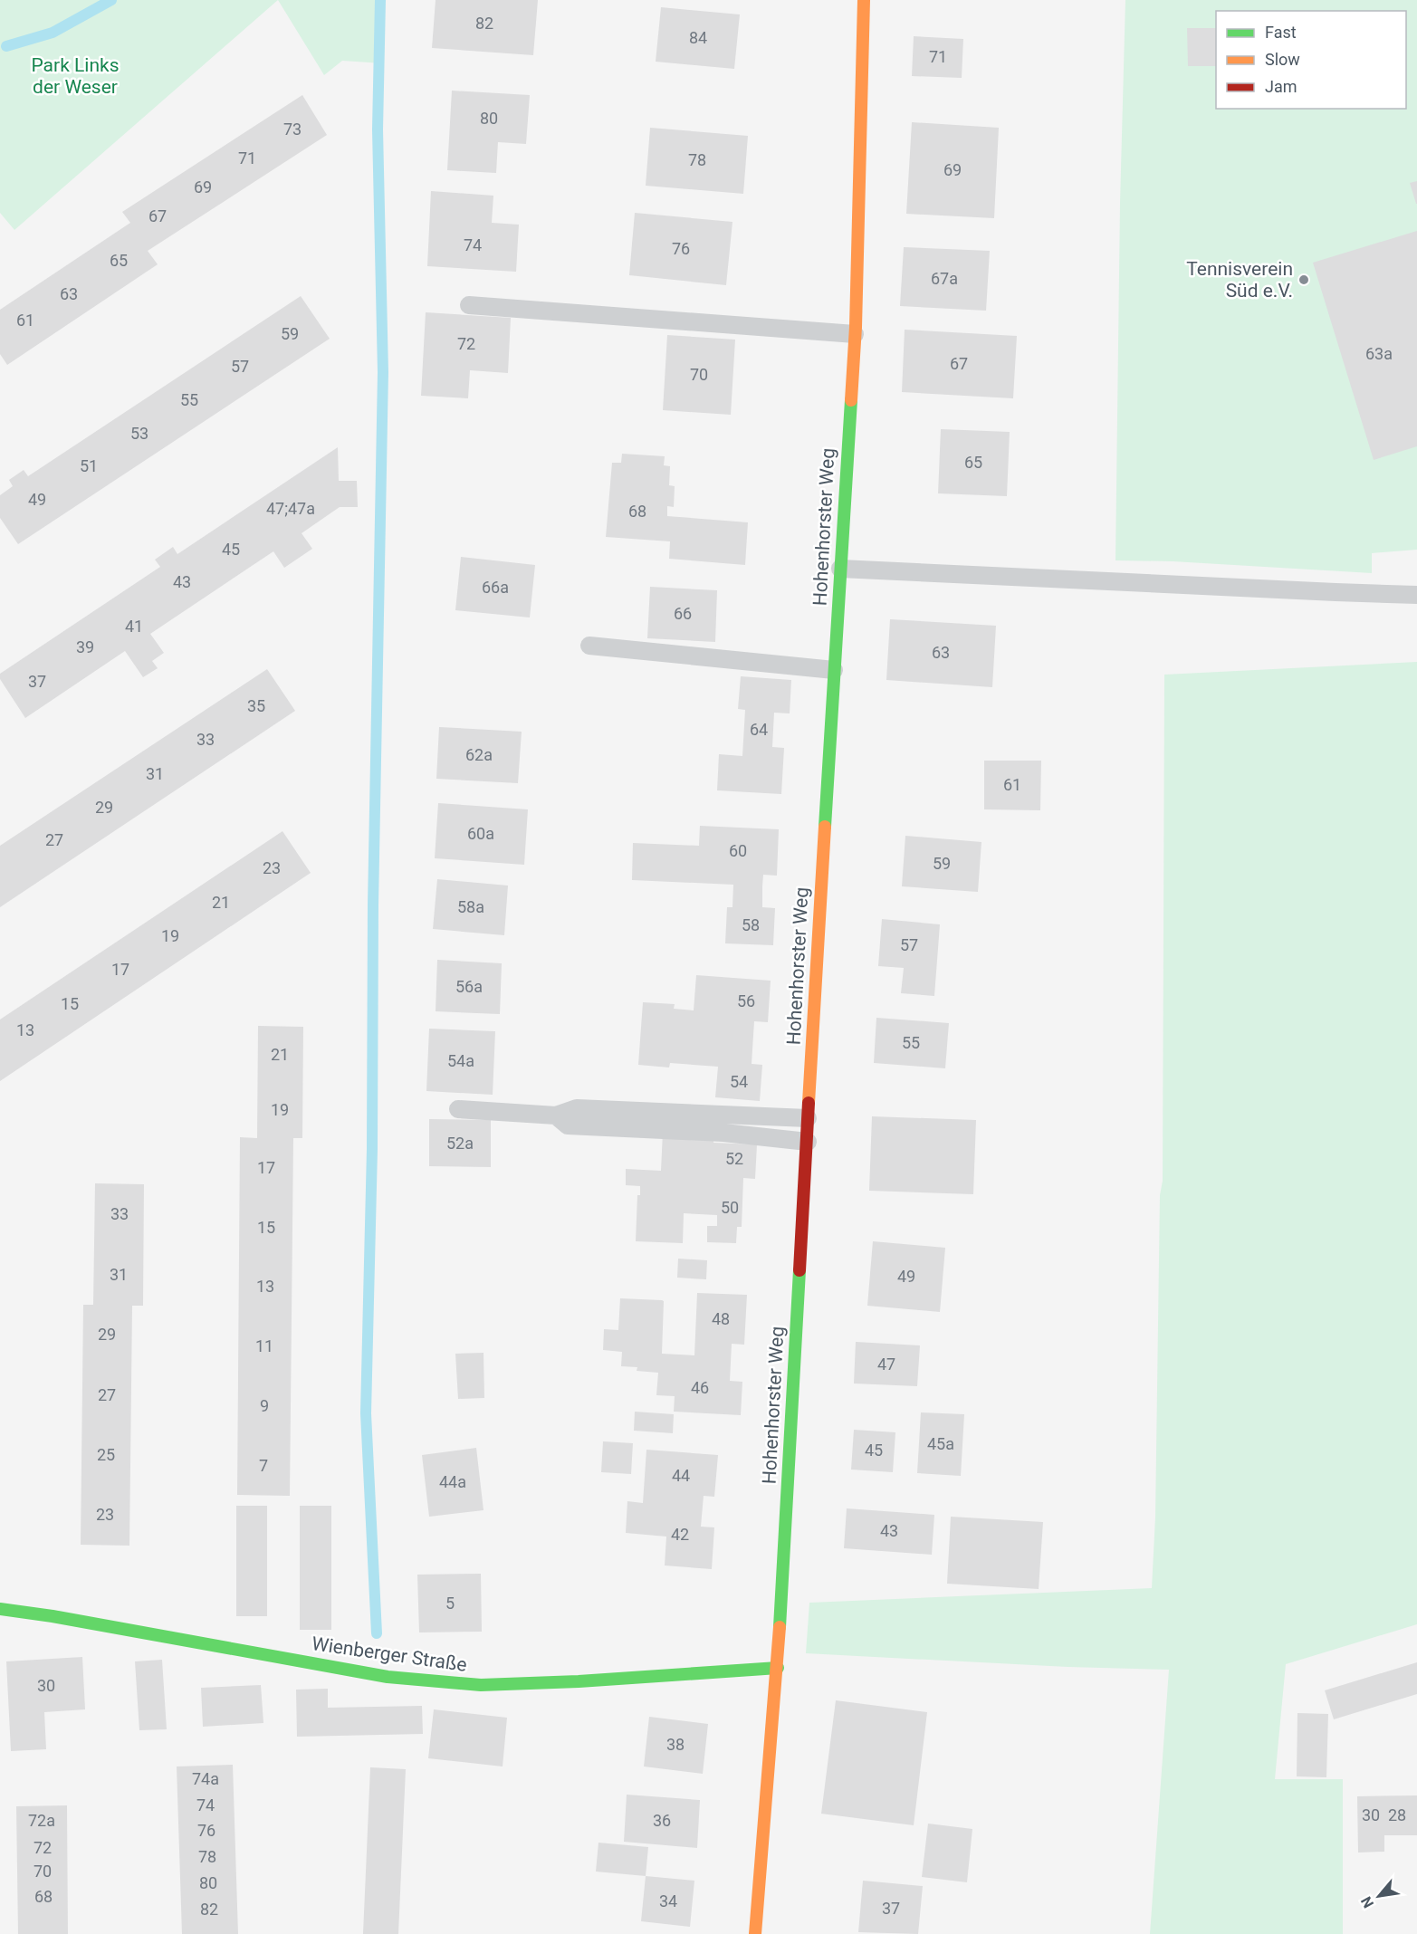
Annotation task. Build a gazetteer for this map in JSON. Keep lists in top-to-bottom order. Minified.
{"streets":{"street":["Hohenhorster Weg","Wienberger Straße"]},"crossings":[["Hohenhorster Weg","Wienberger Straße"]],"parks":["Park Links der Weser"],"places":["Tennisverein Süd e.V."],"house_numbers":["82","84","71","80","73","71","78","69","69","67","74","76","65","67a","63","61","59","72","63a","67","57","70","55","53","65","51","49","47;47a","68","45","43","66a","66","41","39","63","37","35","64","33","62a","31","61","29","60a","27","60","59","23","21","58a","58","19","57","17","56a","56","15","13","55","21","54a","54","19","52a","52","17","50","33","15","31","49","13","48","29","11","47","46","27","9","45a","45","25","7","44","44a","23","43","42","5","30","38","74a","74","30","28","72a","36","76","72","78","70","80","68","34","37","82"],"legend":["Fast","Slow","Jam"],"north":"bottom left"}
